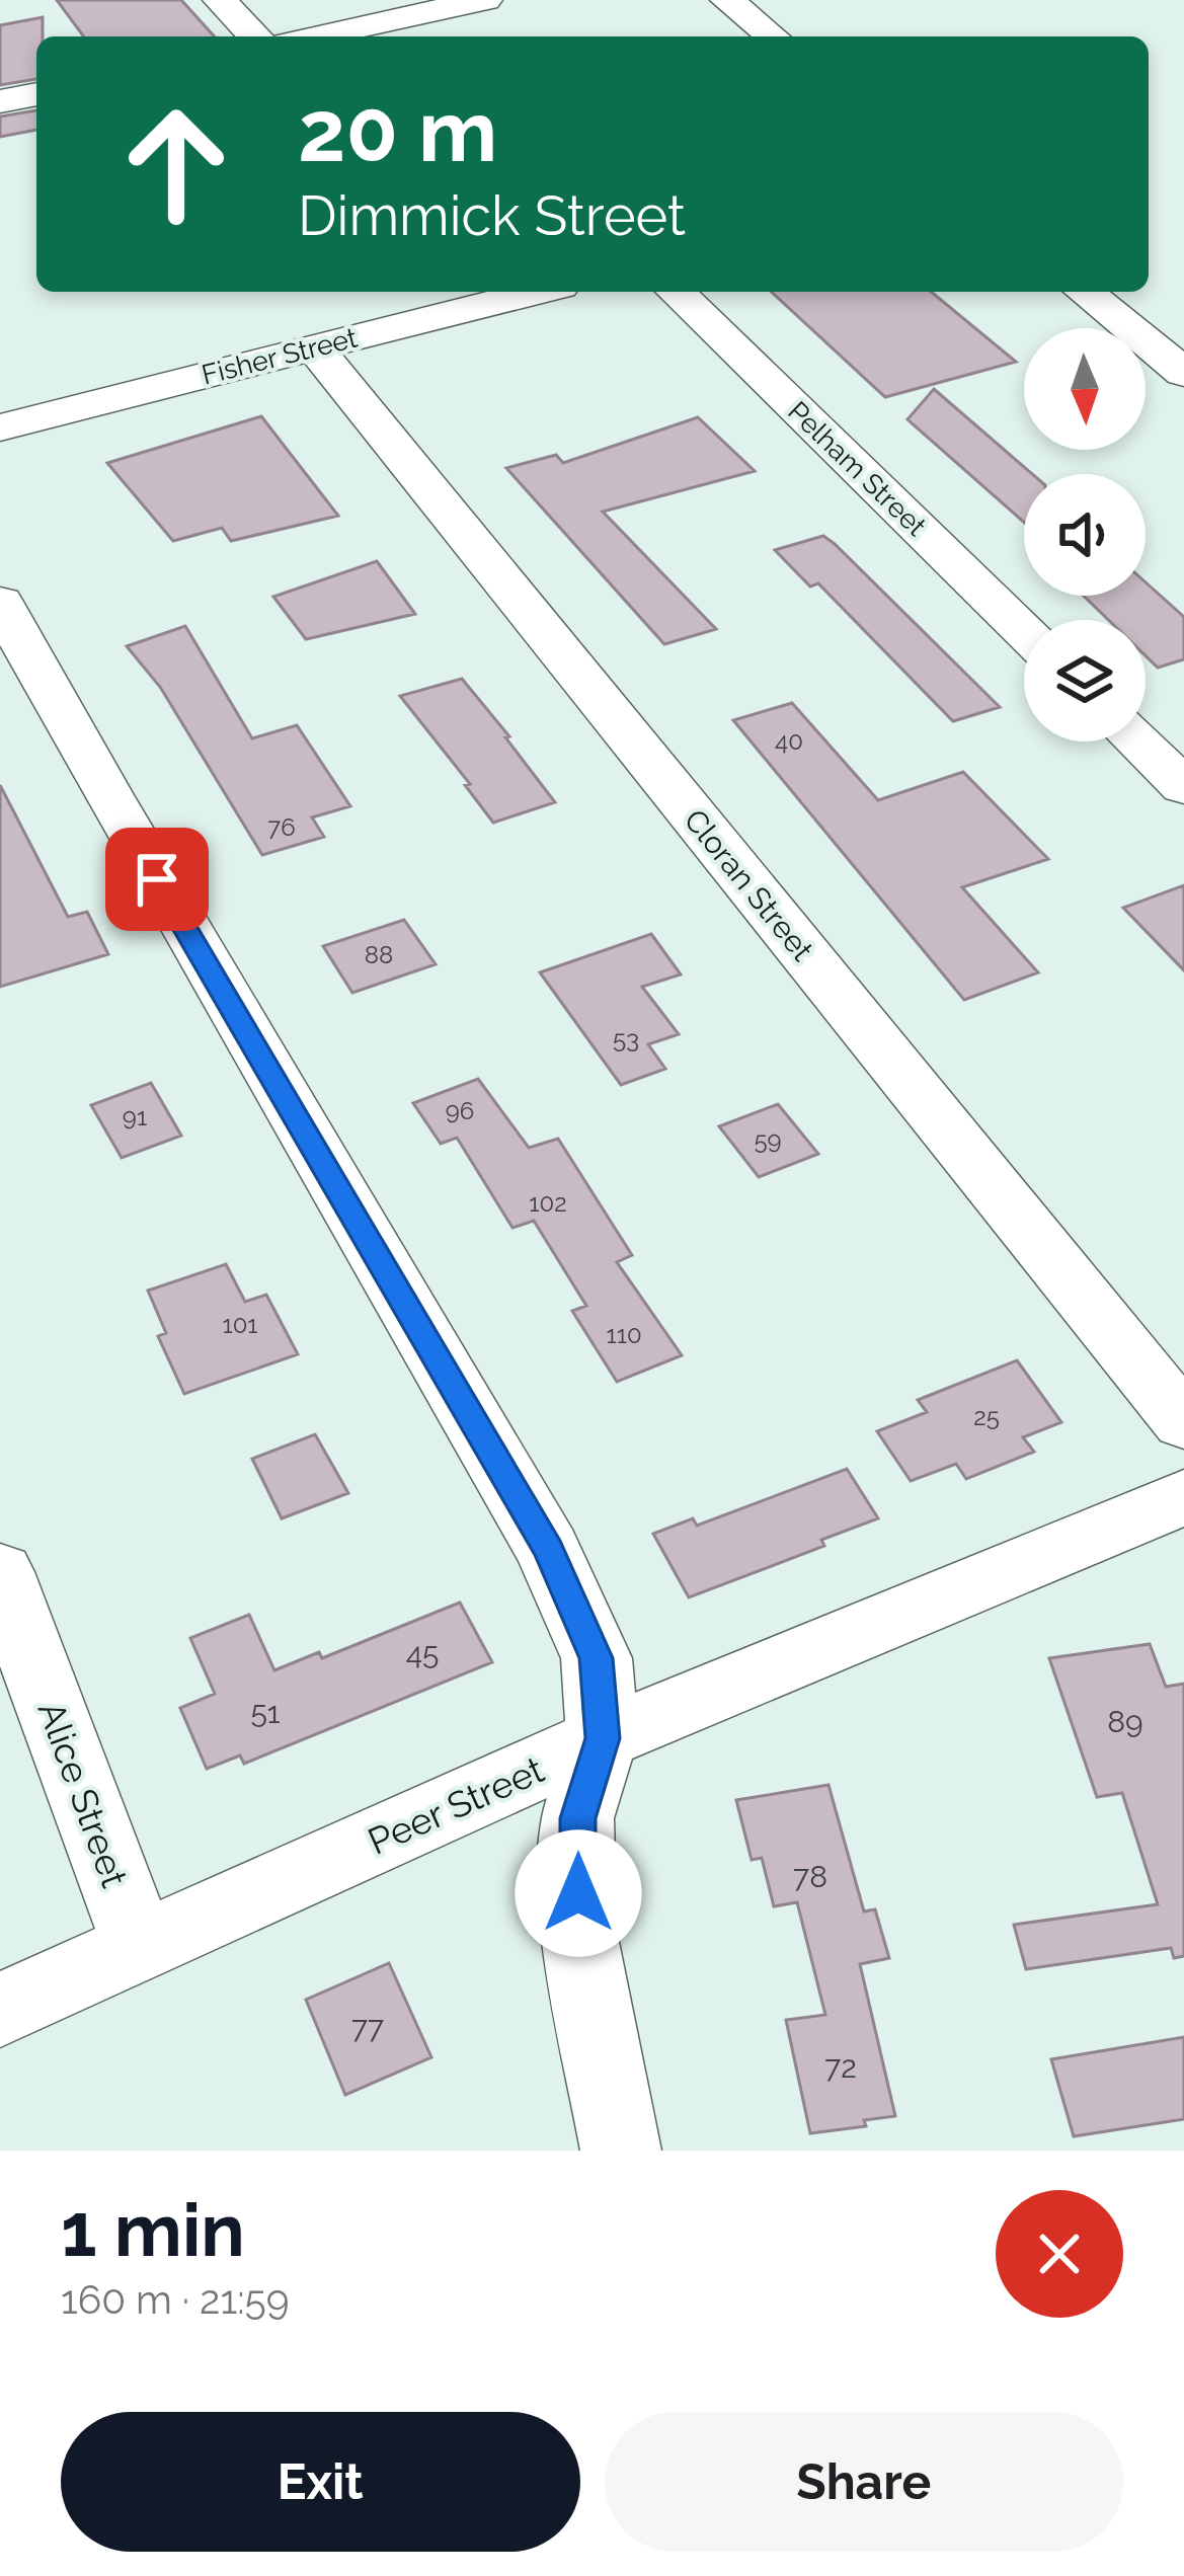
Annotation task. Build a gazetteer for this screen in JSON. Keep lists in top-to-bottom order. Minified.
{"streets":{"street":["Fisher Street","Pelham Street","Cloran Street","Alice Street","Peer Street"]},"crossings":[["Fisher Street","Cloran Street"],["Alice Street","Peer Street"]],"house_numbers":["40","76","88","53","96","91","59","102","101","110","25","45","51","89","78","77","72"],"north":"bottom","page":{"turn":["20 m","Dimmick Street"],"heading":["1 min","160 m · 21:59"],"buttons":["Exit","Share"]}}
